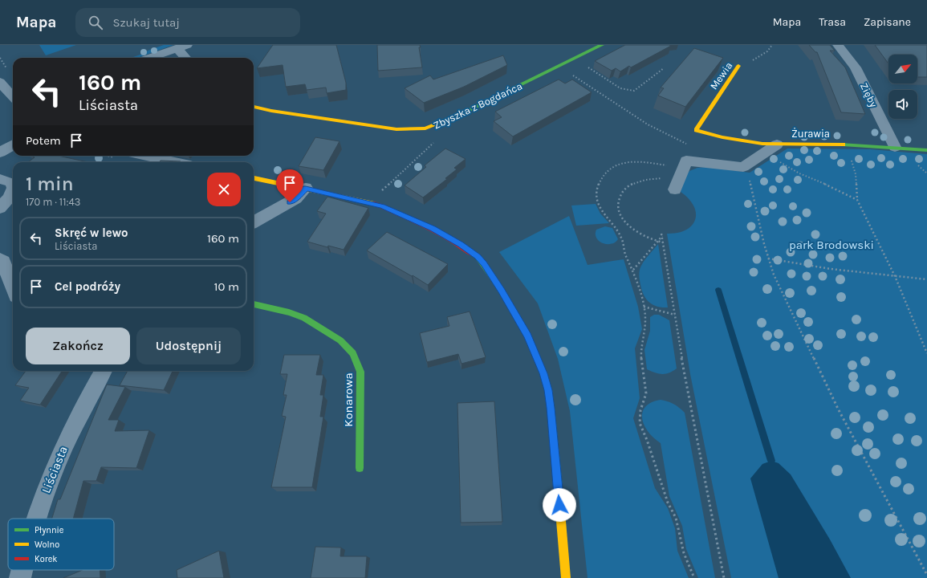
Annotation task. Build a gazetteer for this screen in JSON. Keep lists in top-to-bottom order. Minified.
{"streets":{"street":["Mewia","Zięby","Zbyszka z Bogdańca","Żurawia","Konarowa","Liściasta"]},"crossings":[["Mewia","Żurawia"],["Zięby","Żurawia"]],"parks":["park Brodowski"],"legend":["Płynnie","Wolno","Korek"],"north":"top right","page":{"header":"Mapa","search":"Szukaj tutaj","nav":["Mapa","Trasa","Zapisane"],"turn":["160 m","Liściasta"],"then":"Potem","heading":["1 min","170 m · 11:43"],"list":[{"name":"Skręć w lewo","note":"Liściasta","value":"160 m"},{"name":"Cel podróży","value":"10 m"}],"buttons":["Zakończ","Udostępnij"]}}
